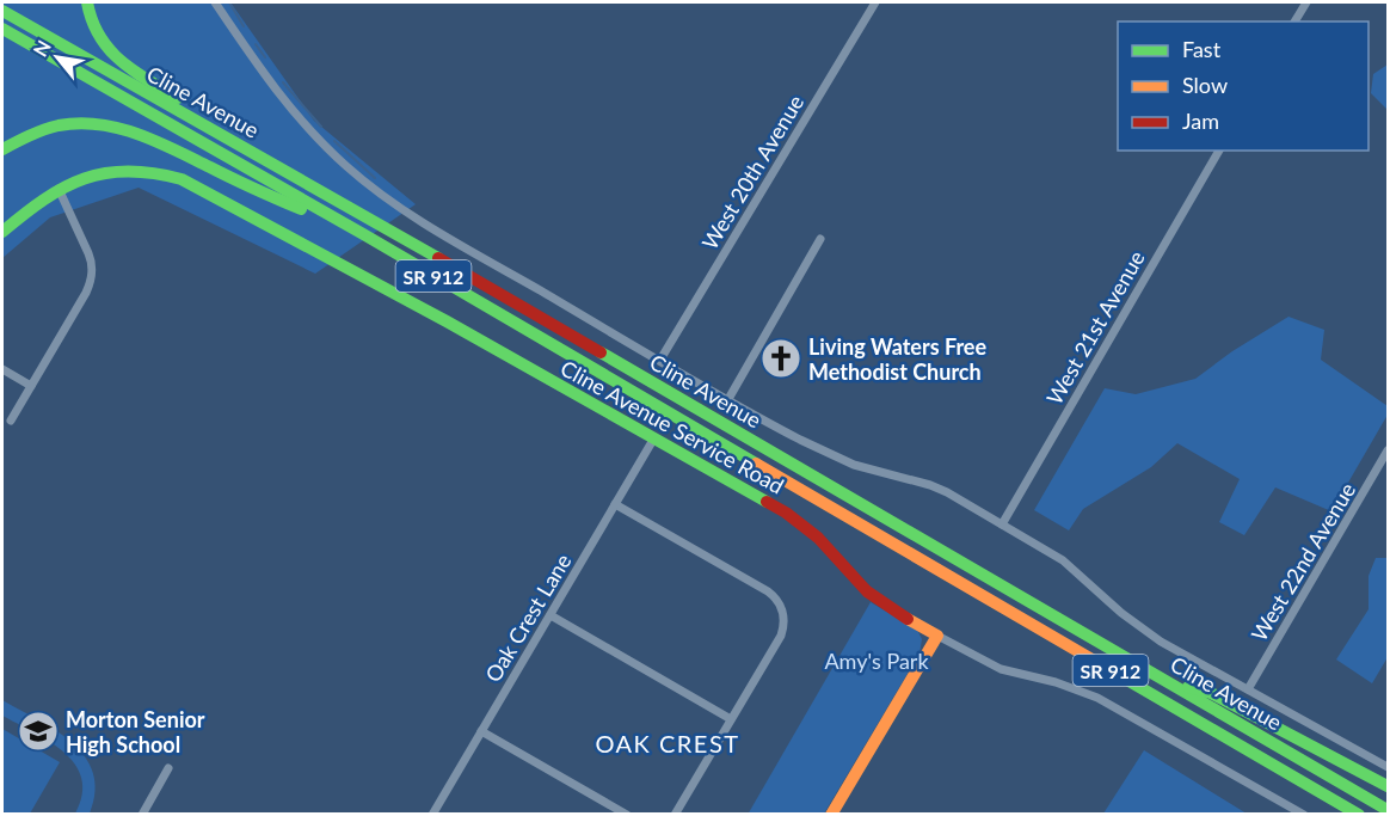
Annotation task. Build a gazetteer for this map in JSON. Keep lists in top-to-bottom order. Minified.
{"streets":{"main road":["Cline Avenue","SR 912","Cline Avenue Service Road"],"street":["West 20th Avenue","West 21st Avenue","West 22nd Avenue","Oak Crest Lane"]},"crossings":[["Cline Avenue","West 20th Avenue"],["Cline Avenue","West 21st Avenue"],["Cline Avenue","West 22nd Avenue"],["Cline Avenue Service Road","Oak Crest Lane"]],"districts":["OAK CREST"],"parks":["Amy's Park"],"places":{"church":["Living Waters Free Methodist Church"],"school or university":["Morton Senior High School"]},"legend":["Fast","Slow","Jam"],"north":"top left"}
